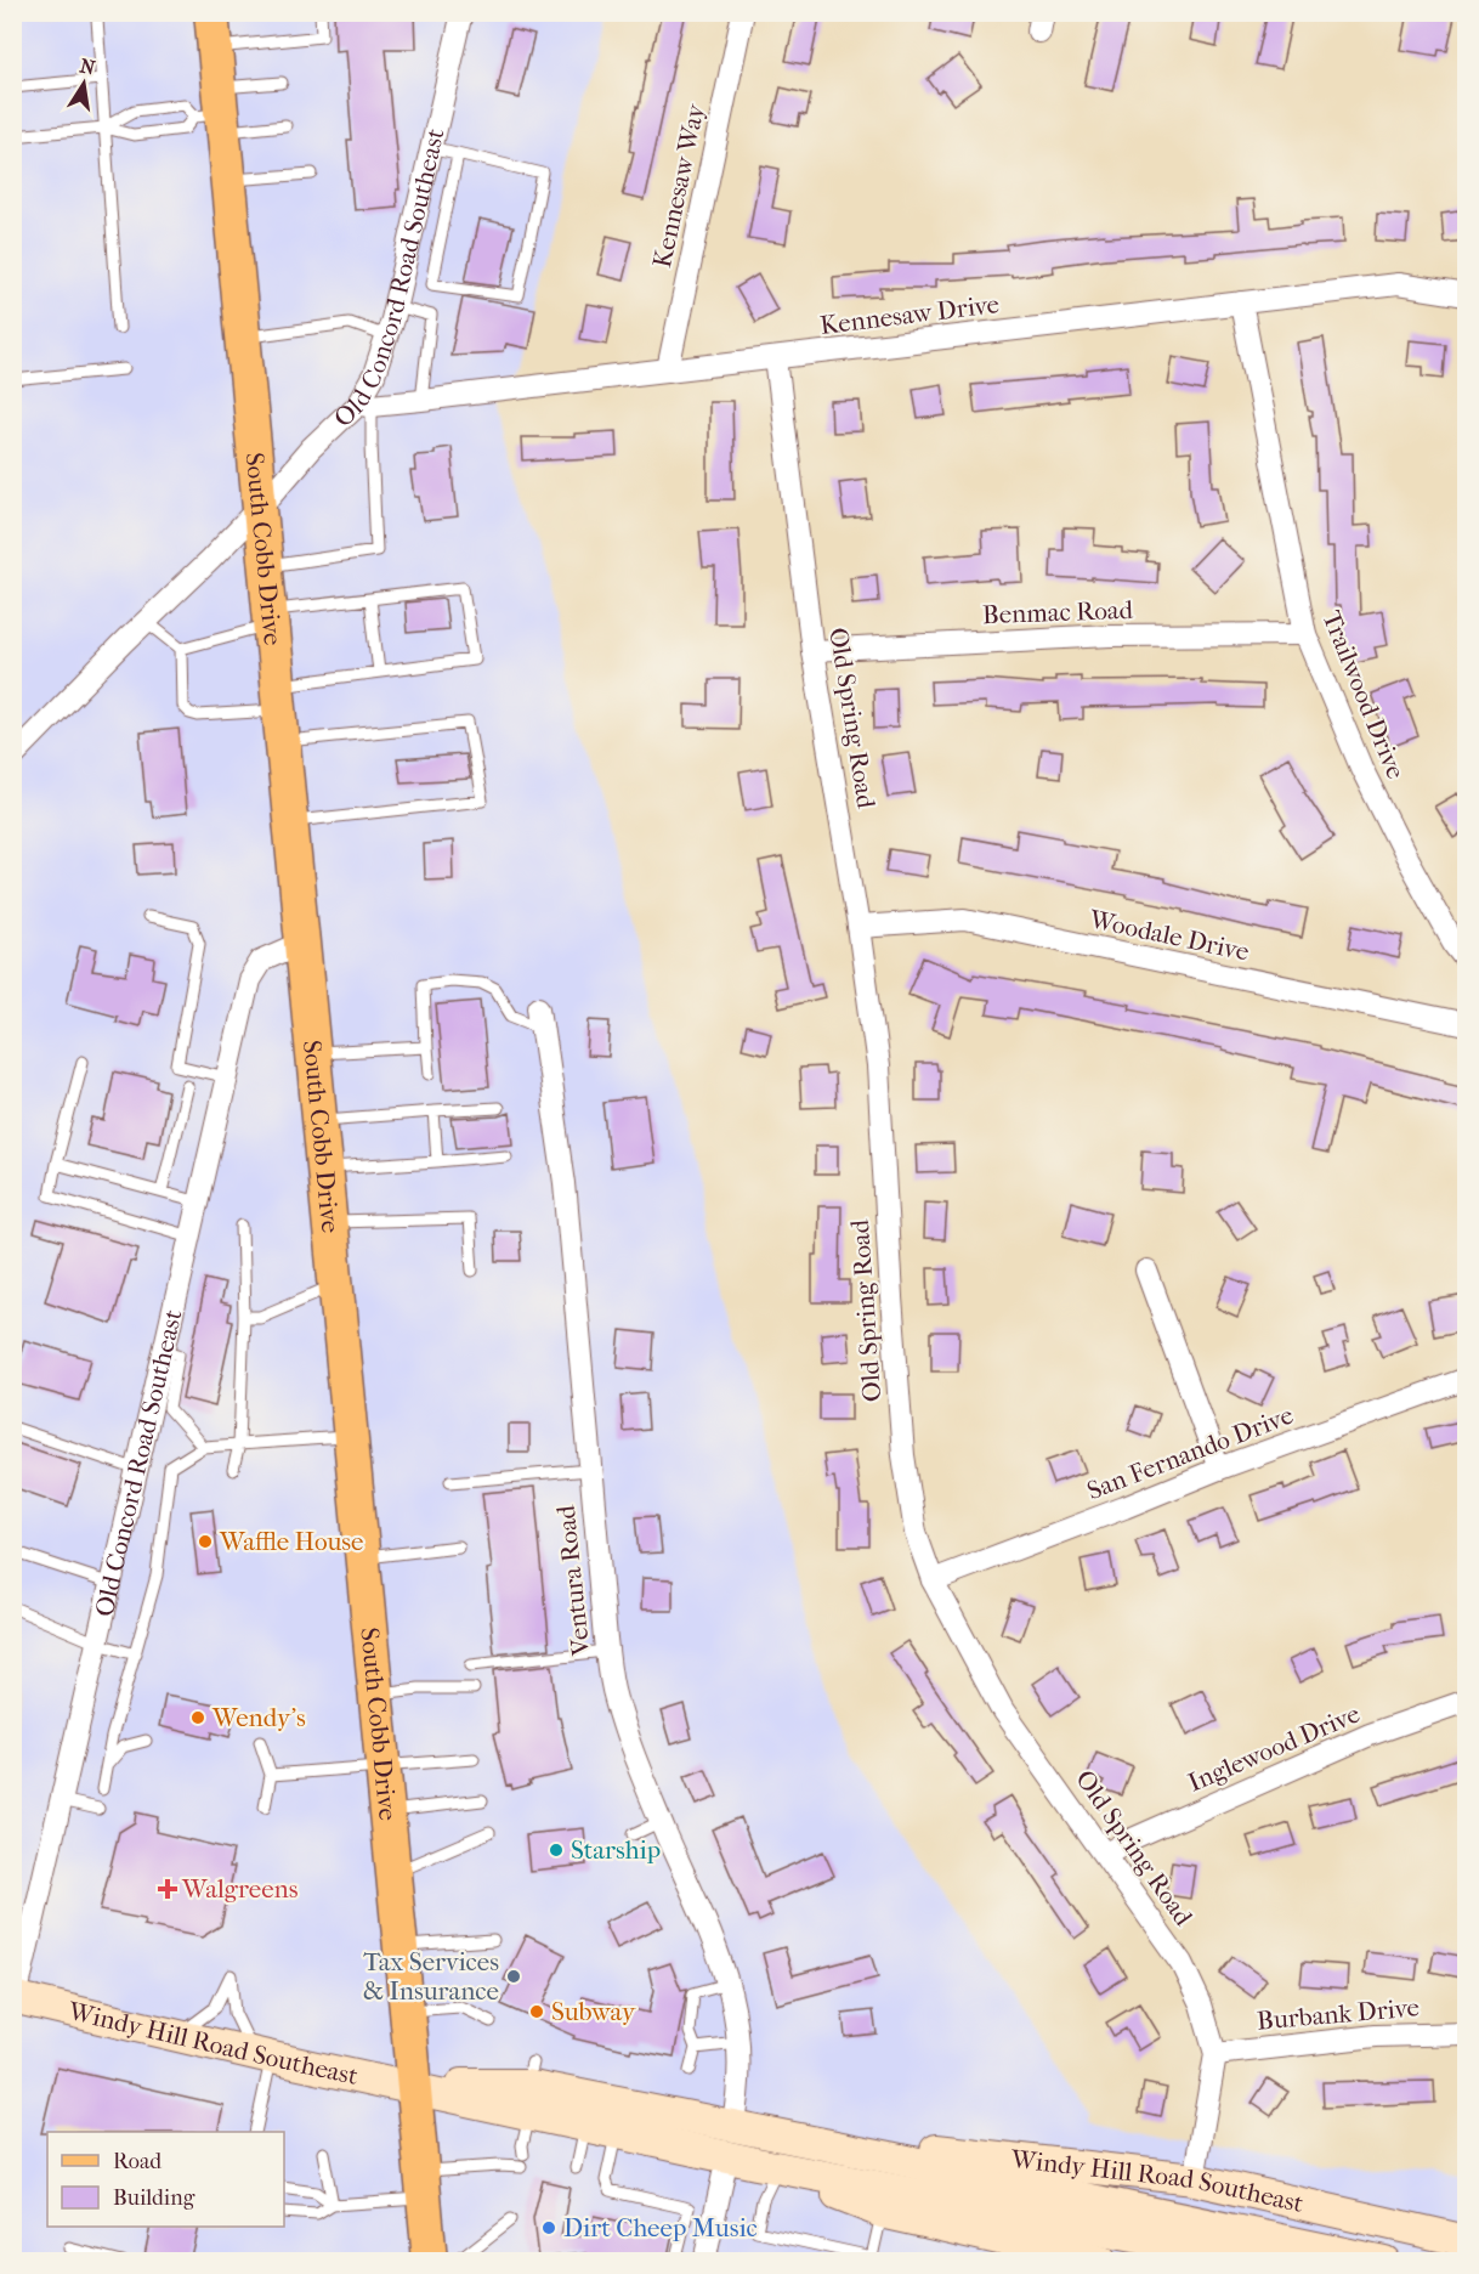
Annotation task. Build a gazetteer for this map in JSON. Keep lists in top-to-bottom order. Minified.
{"streets":{"main road":["South Cobb Drive","Windy Hill Road Southeast"],"street":["Kennesaw Way","Old Concord Road Southeast","Kennesaw Drive","Benmac Road","Trailwood Drive","Old Spring Road","Woodale Drive","San Fernando Drive","Ventura Road","Inglewood Drive","Burbank Drive"]},"crossings":[["Kennesaw Way","Kennesaw Drive"],["Old Concord Road Southeast","Kennesaw Drive"],["Old Concord Road Southeast","South Cobb Drive"],["Old Concord Road Southeast","Windy Hill Road Southeast"],["Kennesaw Drive","Trailwood Drive"],["Kennesaw Drive","Old Spring Road"],["South Cobb Drive","Windy Hill Road Southeast"],["Benmac Road","Trailwood Drive"],["Benmac Road","Old Spring Road"],["Old Spring Road","Woodale Drive"],["Old Spring Road","San Fernando Drive"],["Old Spring Road","Inglewood Drive"],["Old Spring Road","Burbank Drive"],["Old Spring Road","Windy Hill Road Southeast"],["Ventura Road","Windy Hill Road Southeast"]],"places":{"other":["Waffle House","Wendy's","Starship","Tax Services & Insurance","Subway","Dirt Cheep Music"],"health":["Walgreens"]},"legend":["Road","Building"],"north":"top"}
